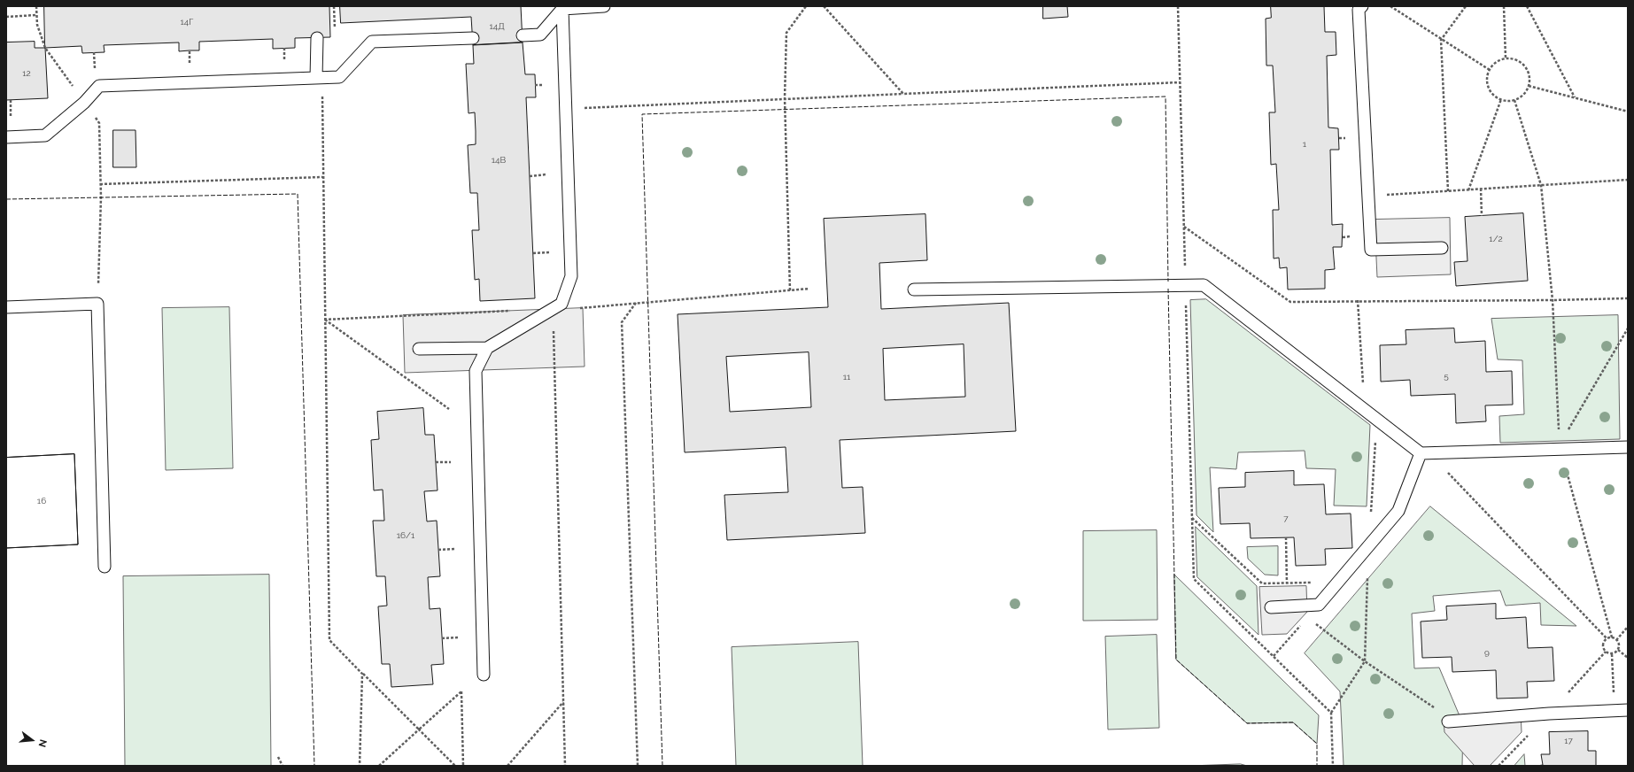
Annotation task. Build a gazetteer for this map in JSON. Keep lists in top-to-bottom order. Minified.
{"house_numbers":["14Г","14Д","12","1","14В","1/2","5","11","16","7","16/1","9","17"],"north":"right"}
